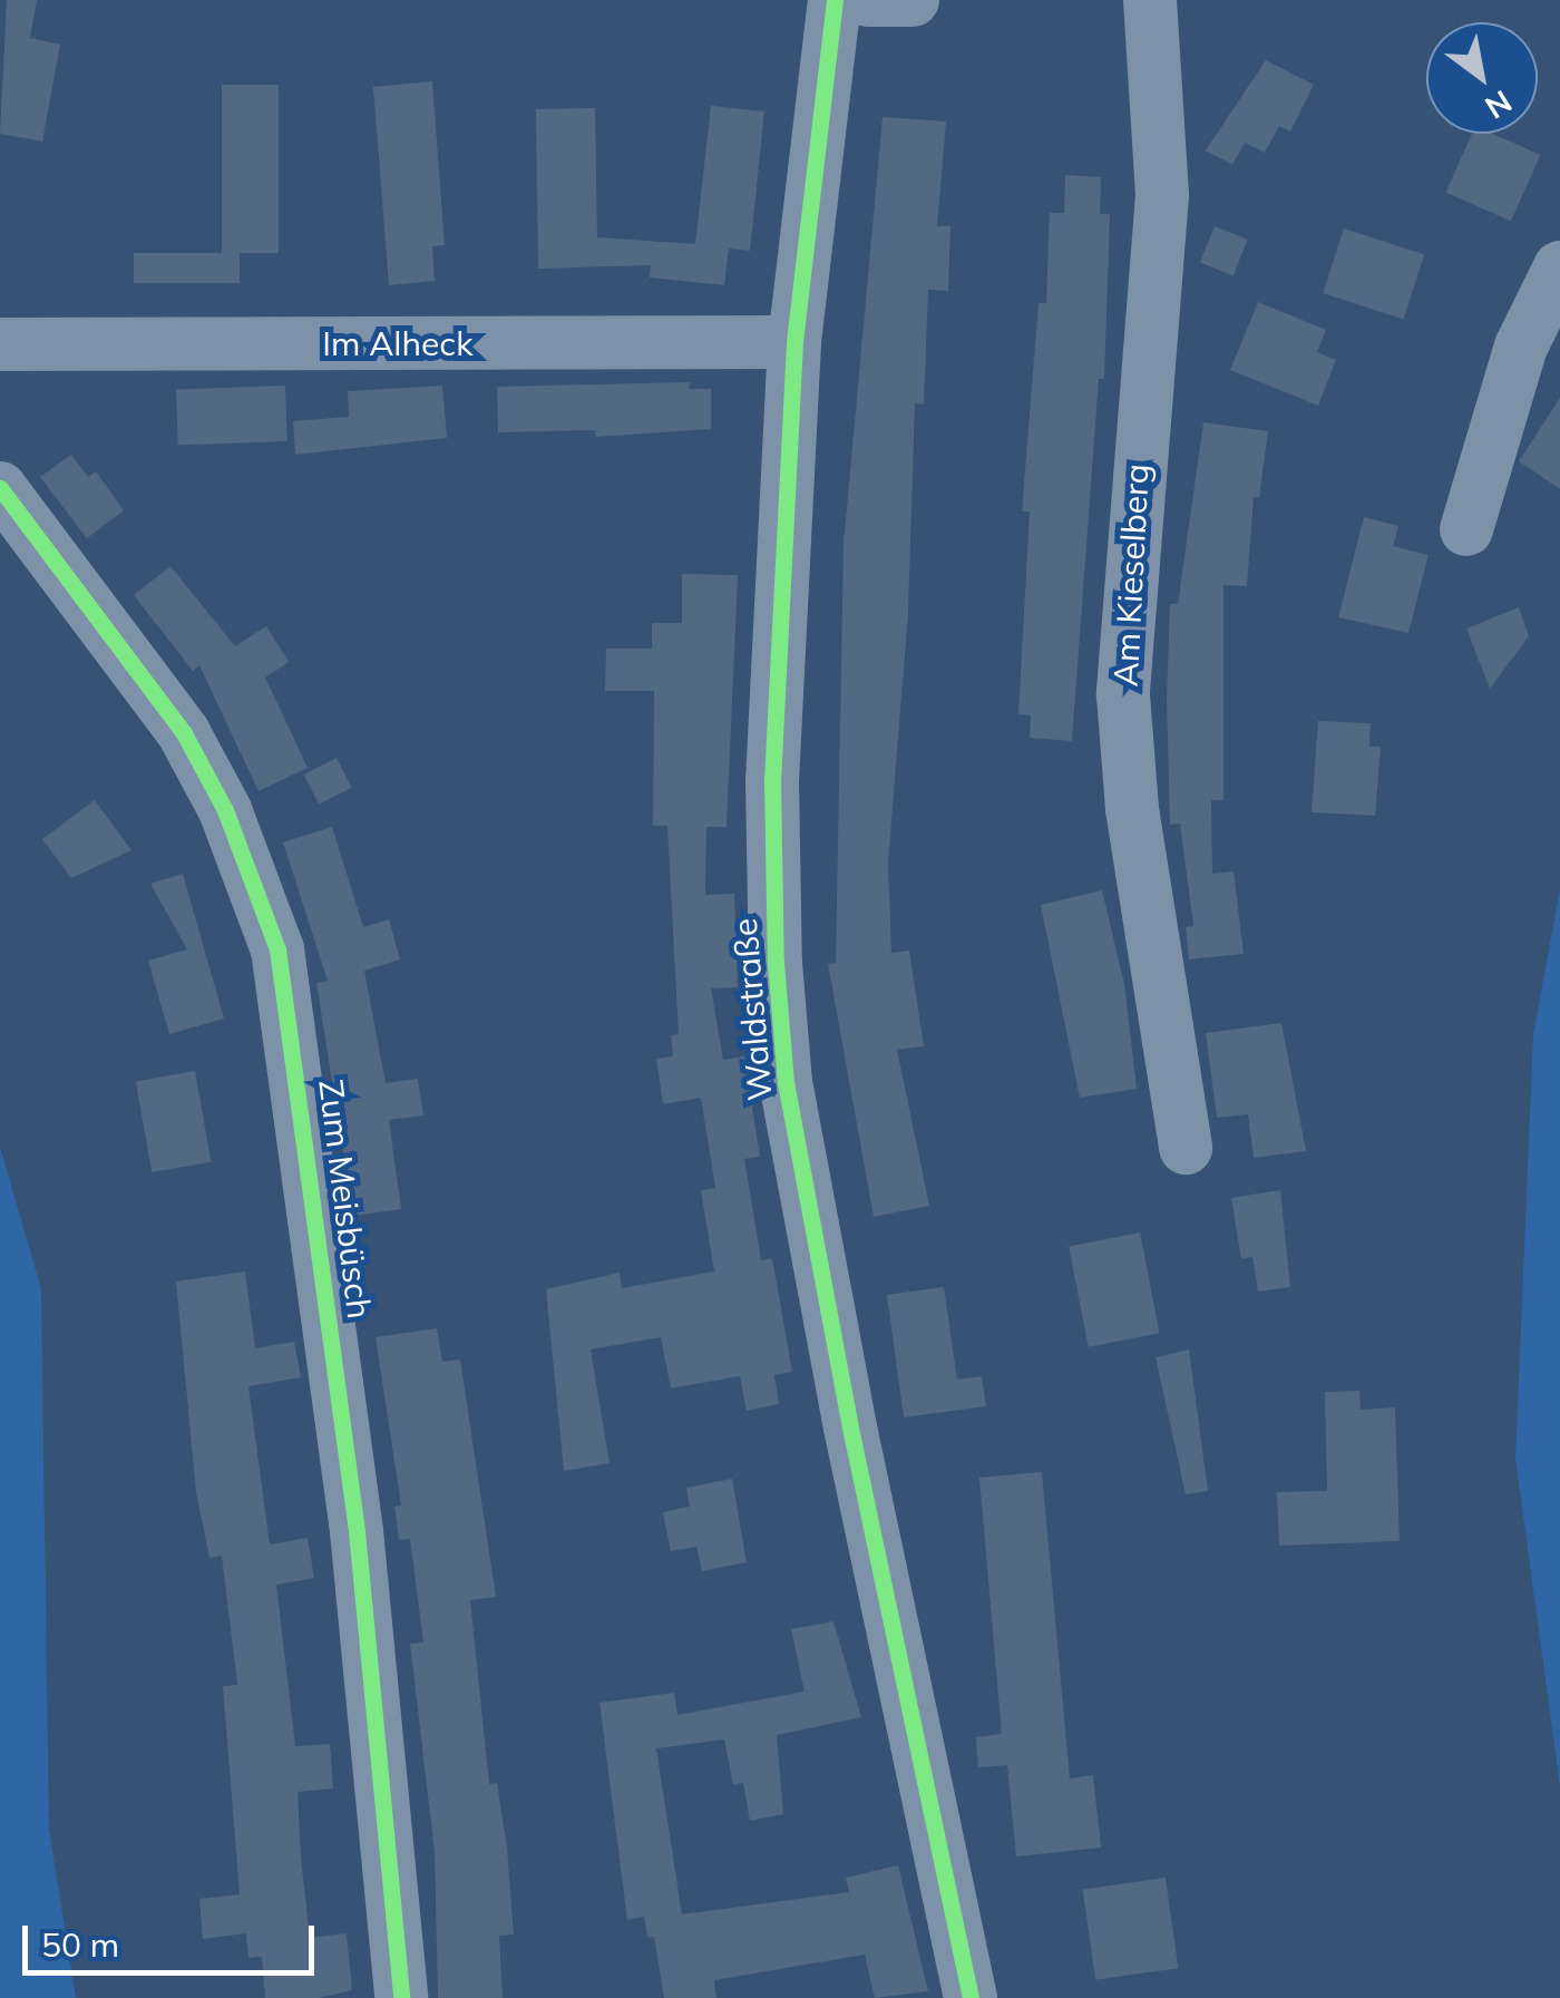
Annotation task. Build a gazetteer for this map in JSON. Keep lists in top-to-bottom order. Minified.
{"streets":{"street":["Im Alheck","Am Kieselberg","Waldstraße","Zum Meisbüsch"]},"crossings":[["Im Alheck","Waldstraße"]],"scale_bar":"50 m","north":"bottom right"}
